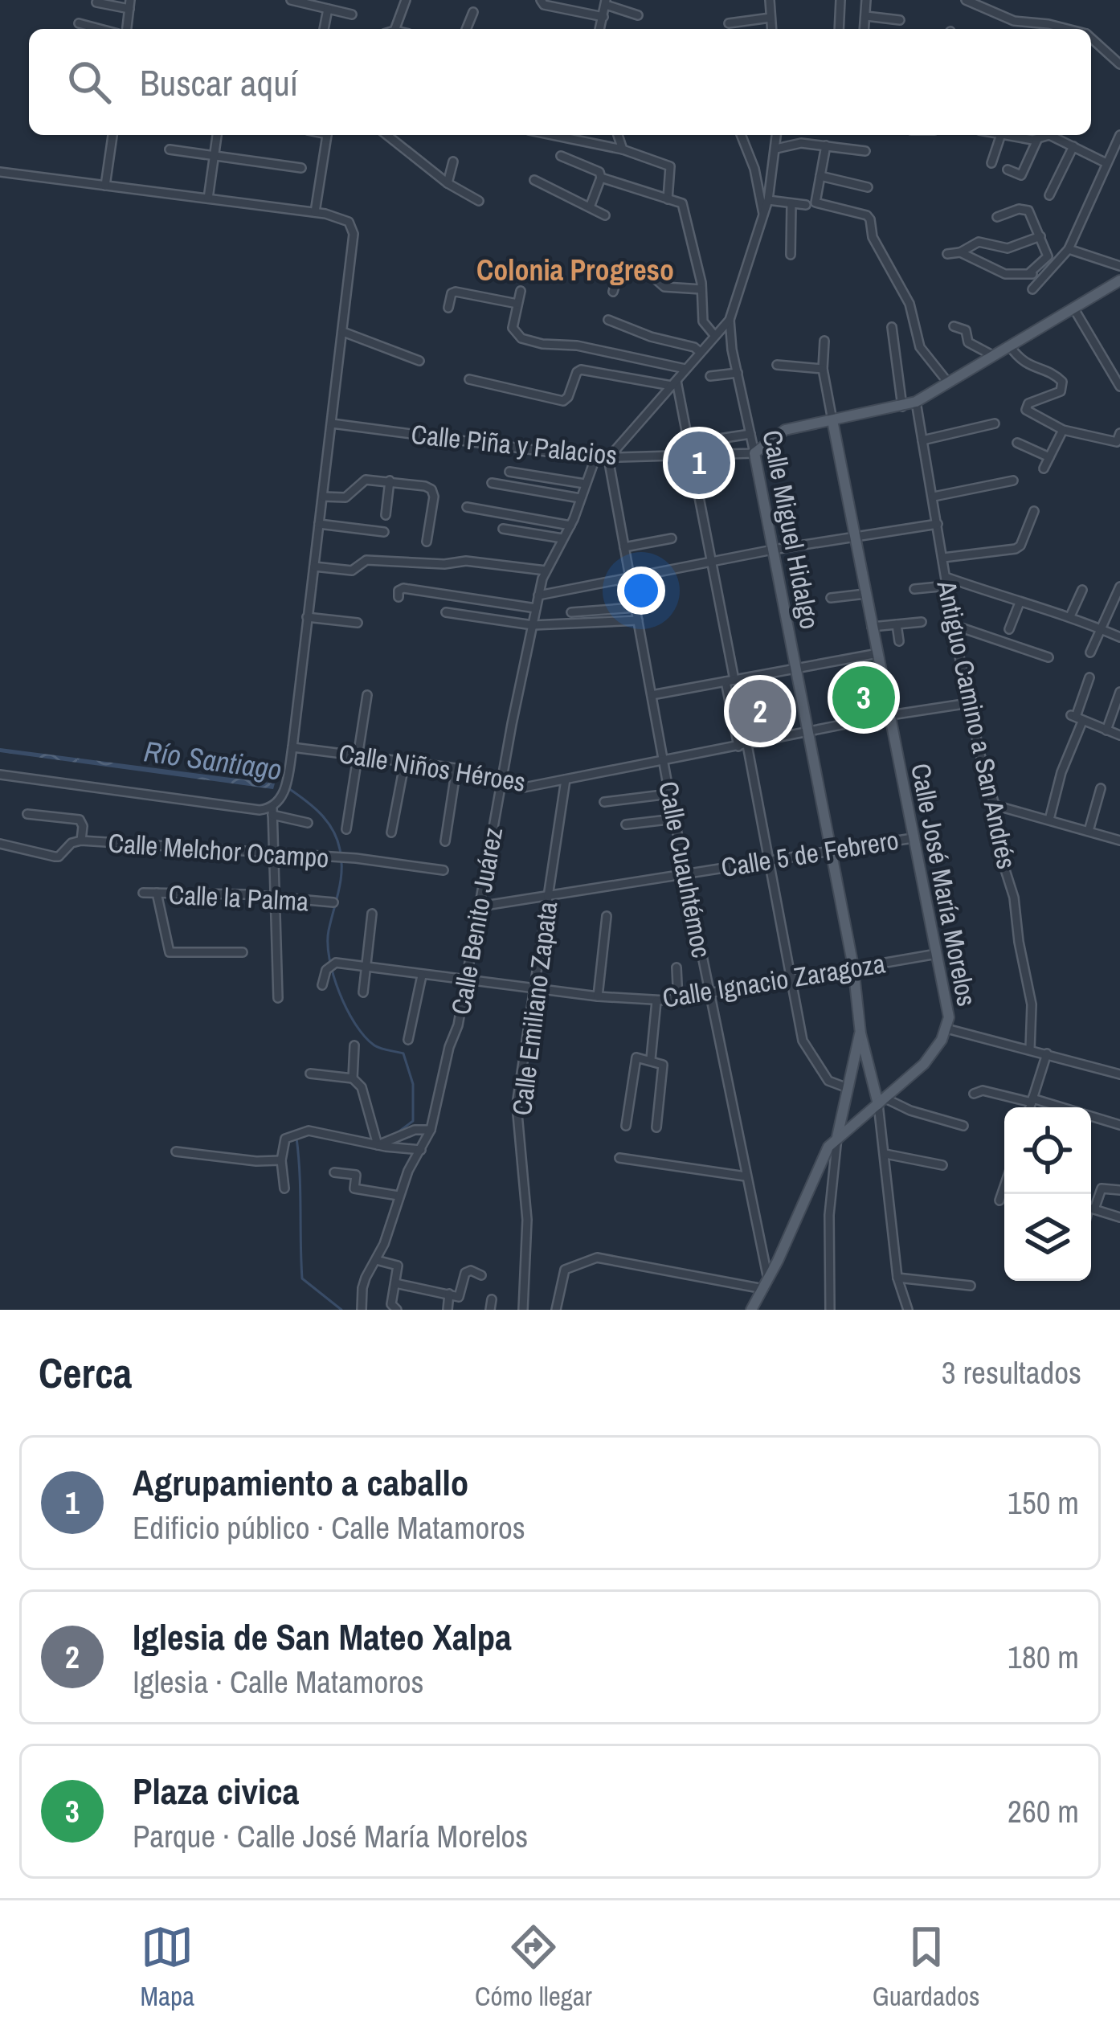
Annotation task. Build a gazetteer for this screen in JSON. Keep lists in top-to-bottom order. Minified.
{"streets":{"main road":["Calle Miguel Hidalgo","Calle José María Morelos"],"street":["Calle Piña y Palacios","Antiguo Camino a San Andrés","Calle Niños Héroes","Calle Melchor Ocampo","Calle 5 de Febrero","Calle Cuauhtémoc","Calle la Palma","Calle Benito Juárez","Calle Ignacio Zaragoza","Calle Emiliano Zapata"]},"crossings":[["Calle Piña y Palacios","Calle Miguel Hidalgo"],["Calle Piña y Palacios","Calle Cuauhtémoc"],["Calle Piña y Palacios","Calle Benito Juárez"],["Calle Miguel Hidalgo","Calle Niños Héroes"],["Calle Miguel Hidalgo","Calle 5 de Febrero"],["Calle Miguel Hidalgo","Calle José María Morelos"],["Calle Miguel Hidalgo","Calle Ignacio Zaragoza"],["Antiguo Camino a San Andrés","Calle Niños Héroes"],["Calle Niños Héroes","Calle Cuauhtémoc"],["Calle Niños Héroes","Calle José María Morelos"],["Calle Niños Héroes","Calle Benito Juárez"],["Calle Niños Héroes","Calle Emiliano Zapata"],["Calle 5 de Febrero","Calle Cuauhtémoc"],["Calle 5 de Febrero","Calle José María Morelos"],["Calle 5 de Febrero","Calle Benito Juárez"],["Calle 5 de Febrero","Calle Emiliano Zapata"],["Calle Cuauhtémoc","Calle Ignacio Zaragoza"],["Calle José María Morelos","Calle Ignacio Zaragoza"],["Calle Benito Juárez","Calle Ignacio Zaragoza"],["Calle Ignacio Zaragoza","Calle Emiliano Zapata"]],"districts":["Colonia Progreso"],"water":["Río Santiago"],"page":{"search":"Buscar aquí","pins":["1","3","2"],"heading":["Cerca","3 resultados"],"list":[{"mark":"1","name":"Agrupamiento a caballo","note":"Edificio público · Calle Matamoros","value":"150 m"},{"mark":"2","name":"Iglesia de San Mateo Xalpa","note":"Iglesia · Calle Matamoros","value":"180 m"},{"mark":"3","name":"Plaza civica","note":"Parque · Calle José María Morelos","value":"260 m"}],"nav":["Mapa","Cómo llegar","Guardados"]}}
